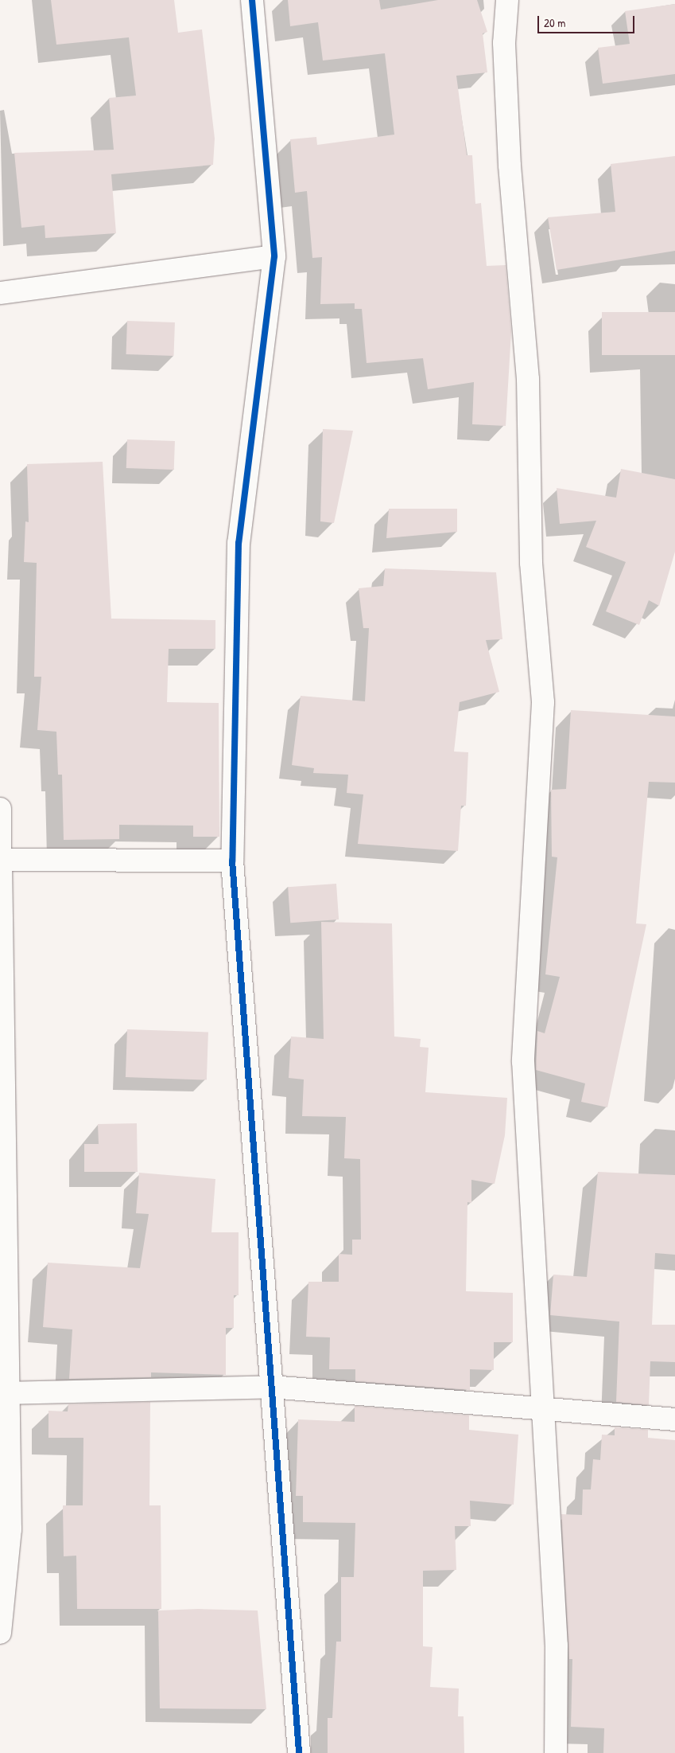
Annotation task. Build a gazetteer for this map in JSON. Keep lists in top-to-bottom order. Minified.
{"scale_bar":"20 m"}
